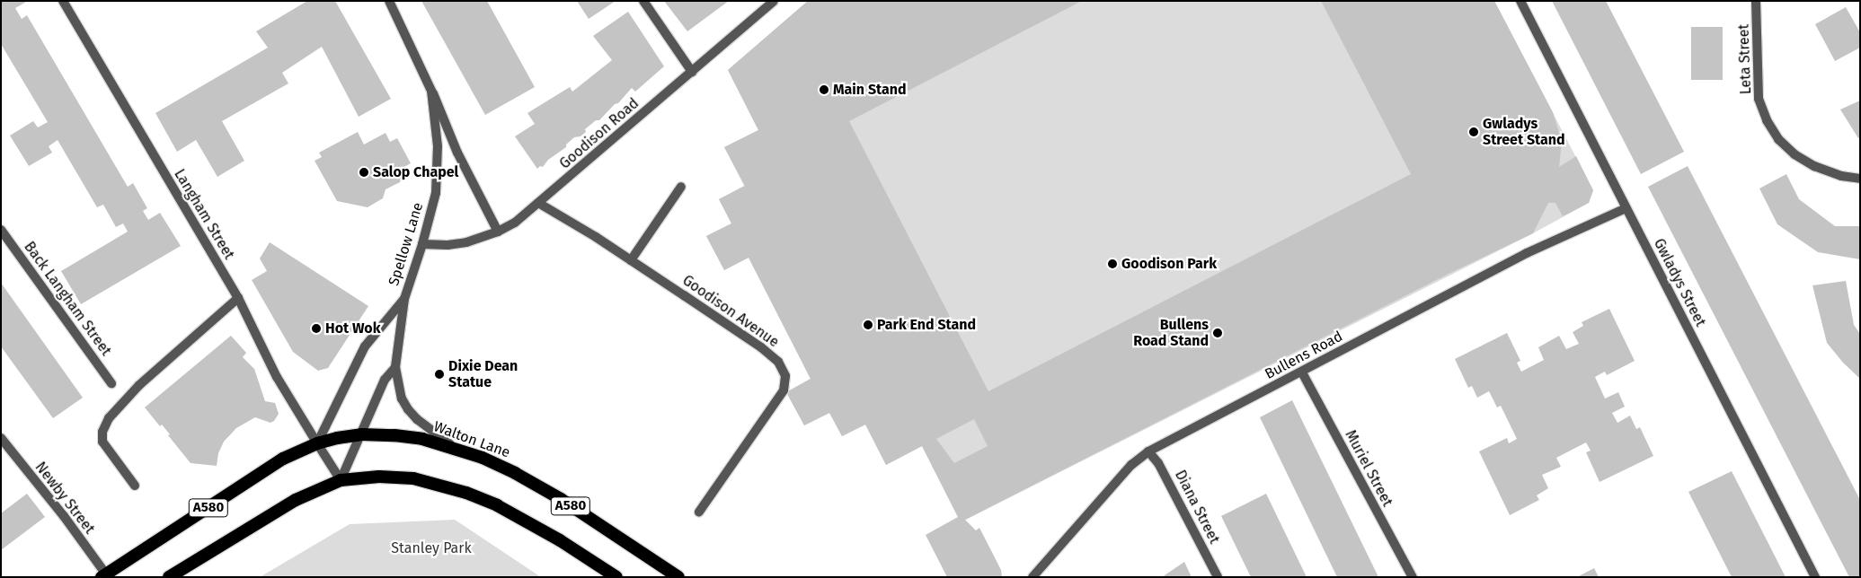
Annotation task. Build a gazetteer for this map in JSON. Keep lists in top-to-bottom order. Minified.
{"streets":{"highway":["Walton Lane","A580"],"street":["Leta Street","Goodison Road","Langham Street","Spellow Lane","Gwladys Street","Back Langham Street","Goodison Avenue","Bullens Road","Muriel Street","Newby Street","Diana Street"]},"crossings":[["Goodison Road","Spellow Lane"],["Goodison Road","Goodison Avenue"],["Langham Street","Spellow Lane"],["Langham Street","Walton Lane"],["Langham Street","A580"],["Spellow Lane","Walton Lane"],["Spellow Lane","A580"],["Gwladys Street","Bullens Road"],["Bullens Road","Muriel Street"],["Bullens Road","Diana Street"],["Walton Lane","Newby Street"]],"parks":["Stanley Park"],"places":["Main Stand","Gwladys Street Stand","Salop Chapel","Goodison Park","Park End Stand","Hot Wok","Bullens Road Stand","Dixie Dean Statue"]}
